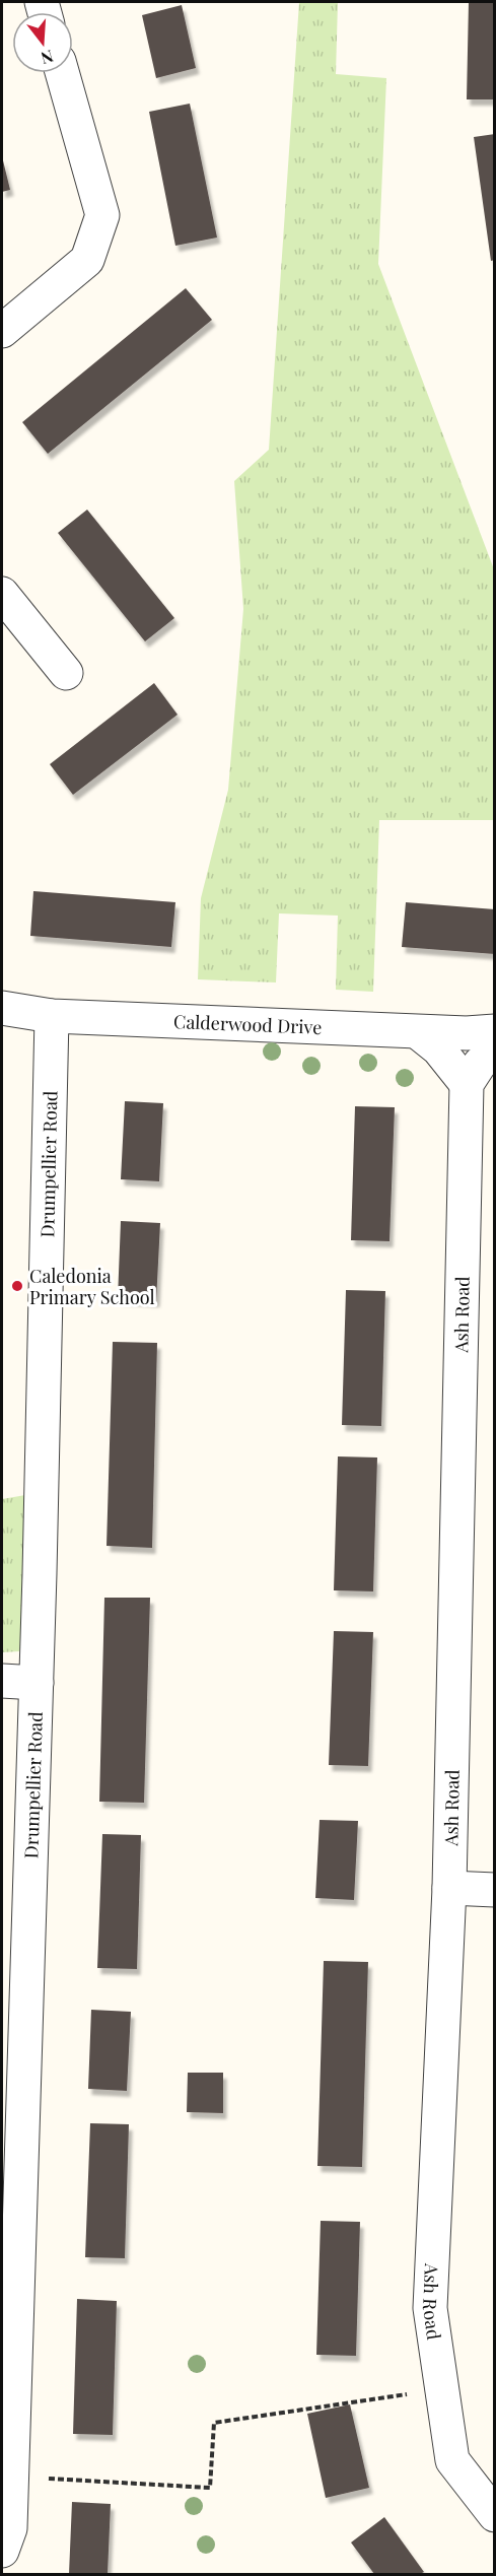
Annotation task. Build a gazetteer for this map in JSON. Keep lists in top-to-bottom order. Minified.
{"streets":{"street":["Calderwood Drive","Drumpellier Road","Ash Road"]},"crossings":[["Calderwood Drive","Drumpellier Road"]],"places":["Caledonia Primary School"],"north":"bottom"}
